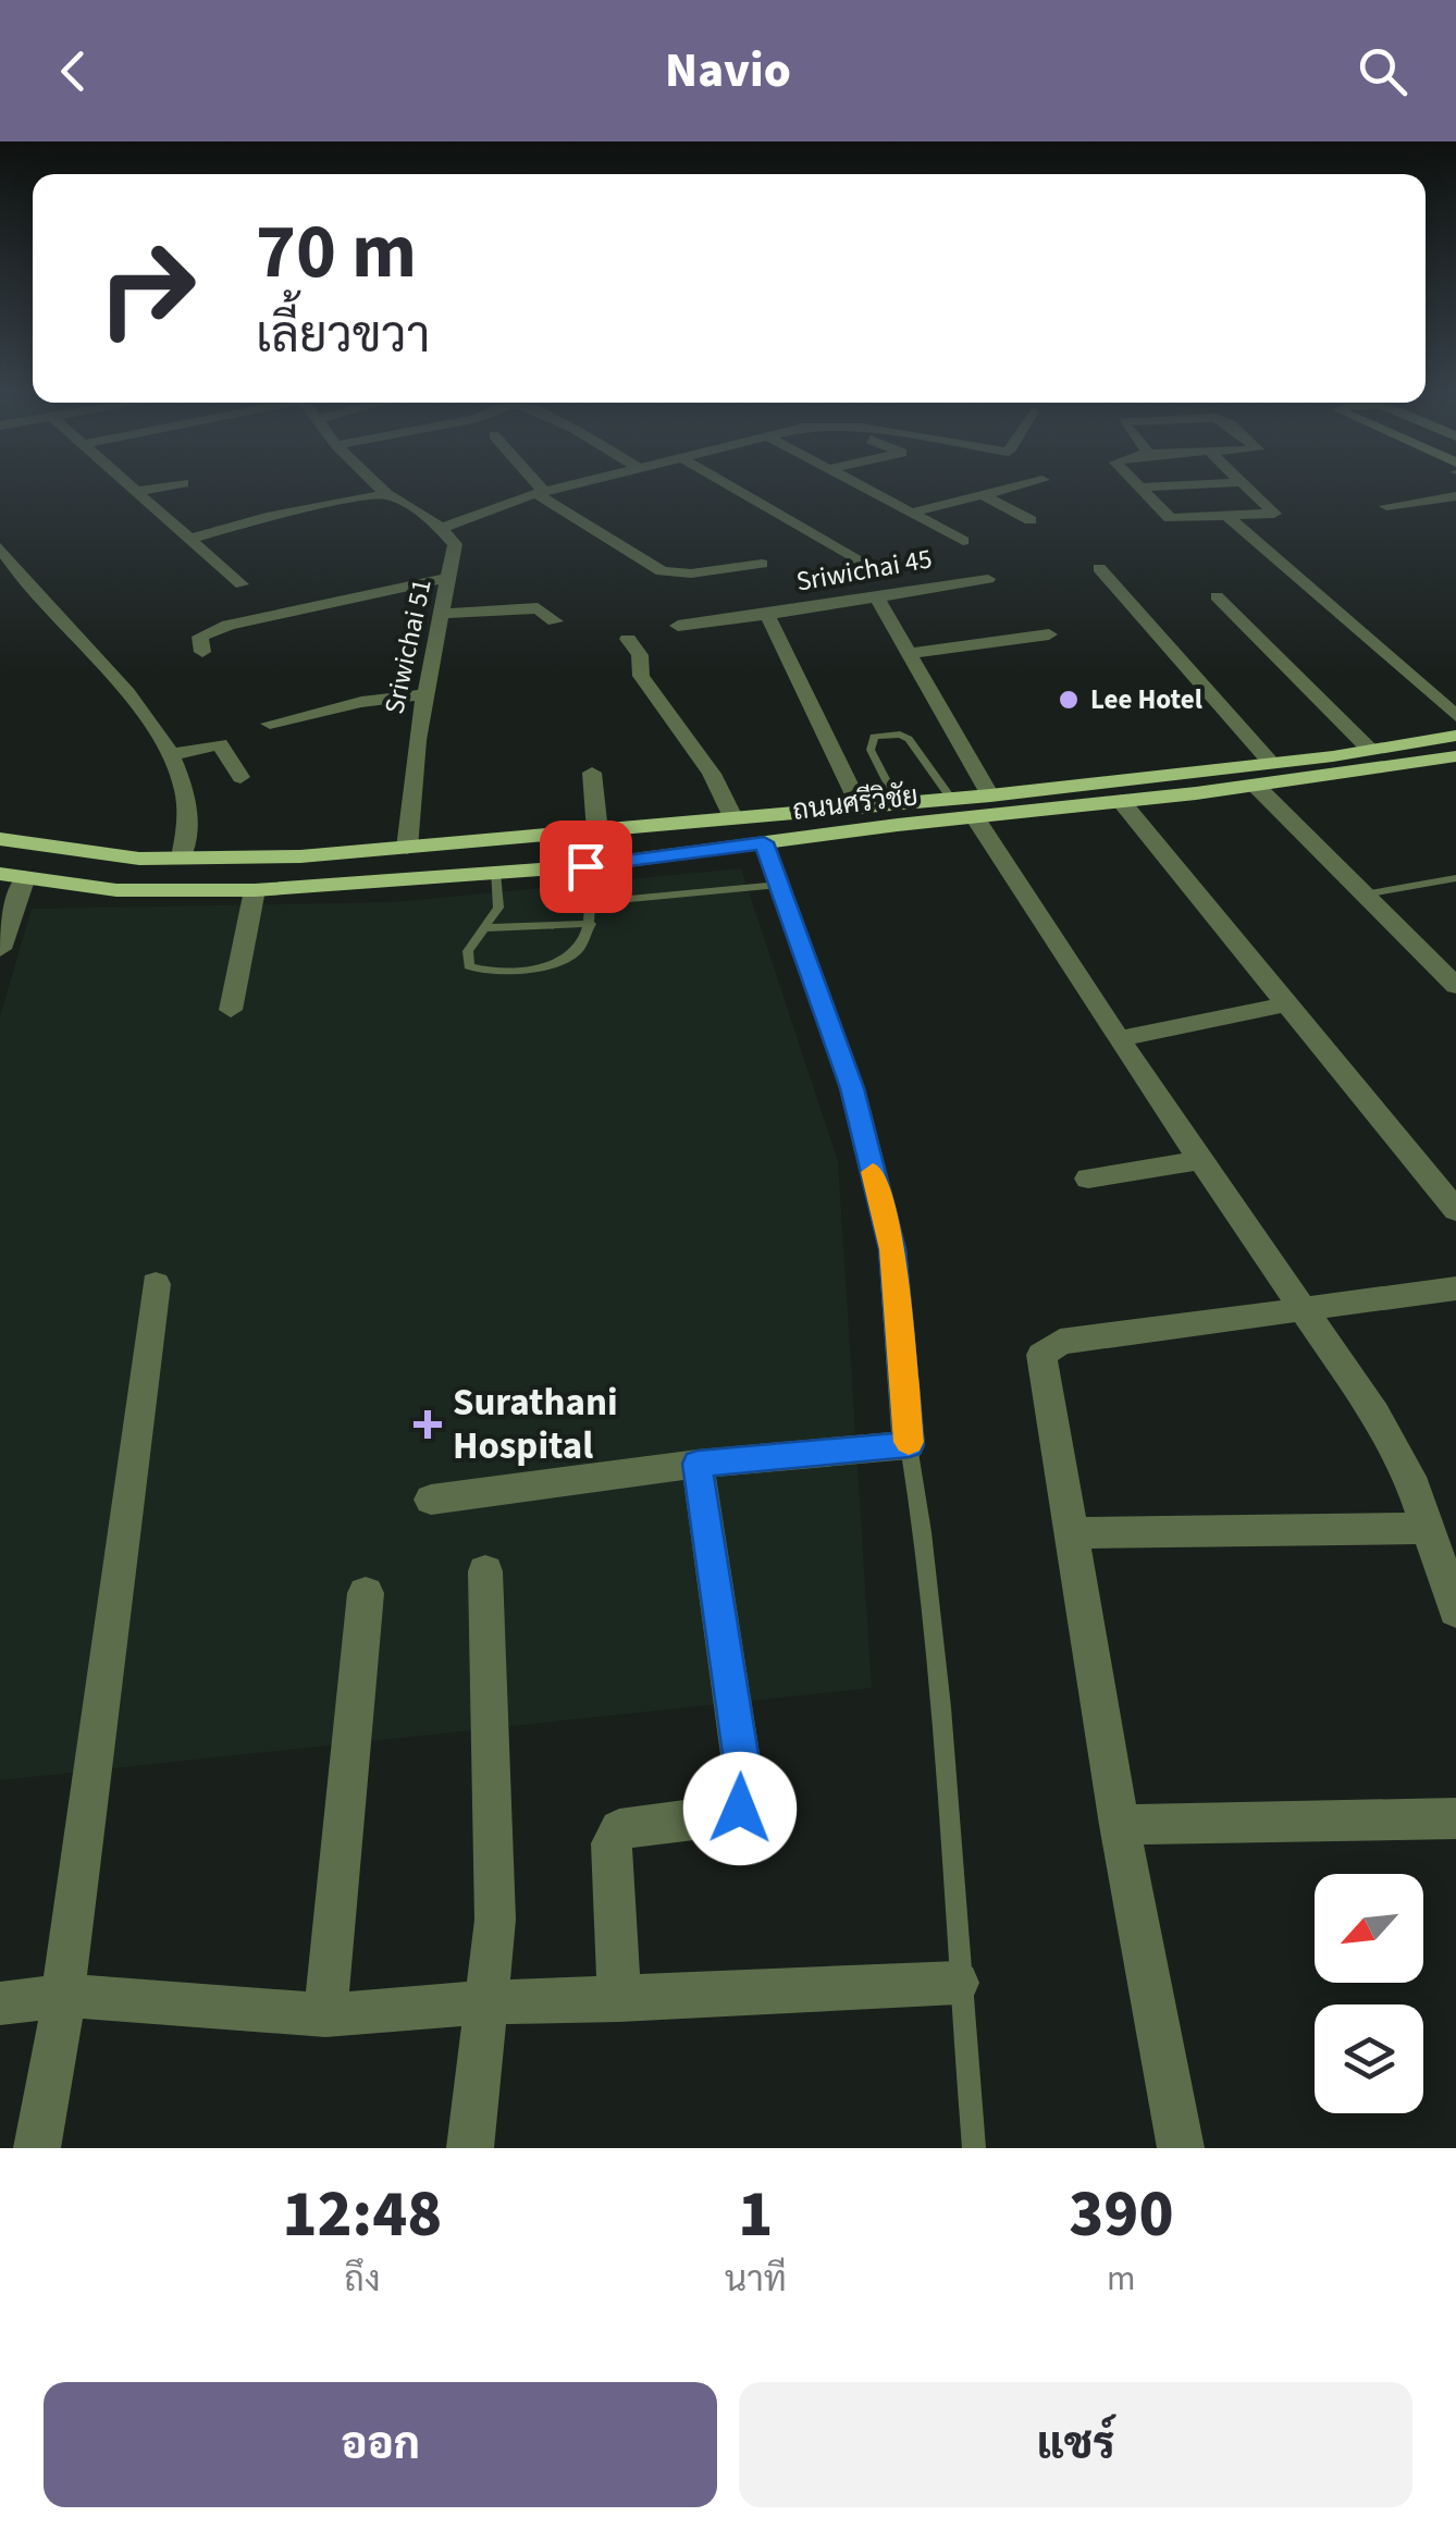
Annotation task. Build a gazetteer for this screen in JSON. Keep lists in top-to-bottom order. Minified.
{"streets":{"main road":["ถนนศรีวิชัย"],"street":["Sriwichai 45","Sriwichai 51"]},"crossings":[["Sriwichai 45","ถนนศรีวิชัย"],["Sriwichai 51","ถนนศรีวิชัย"]],"places":{"other":["Lee Hotel"],"health":["Surathani Hospital"]},"north":"bottom left","page":{"header":"Navio","turn":["70 m","เลี้ยวขวา"],"eta":["12:48","ถึง","1","นาที","390","m"],"buttons":["ออก","แชร์"]}}
